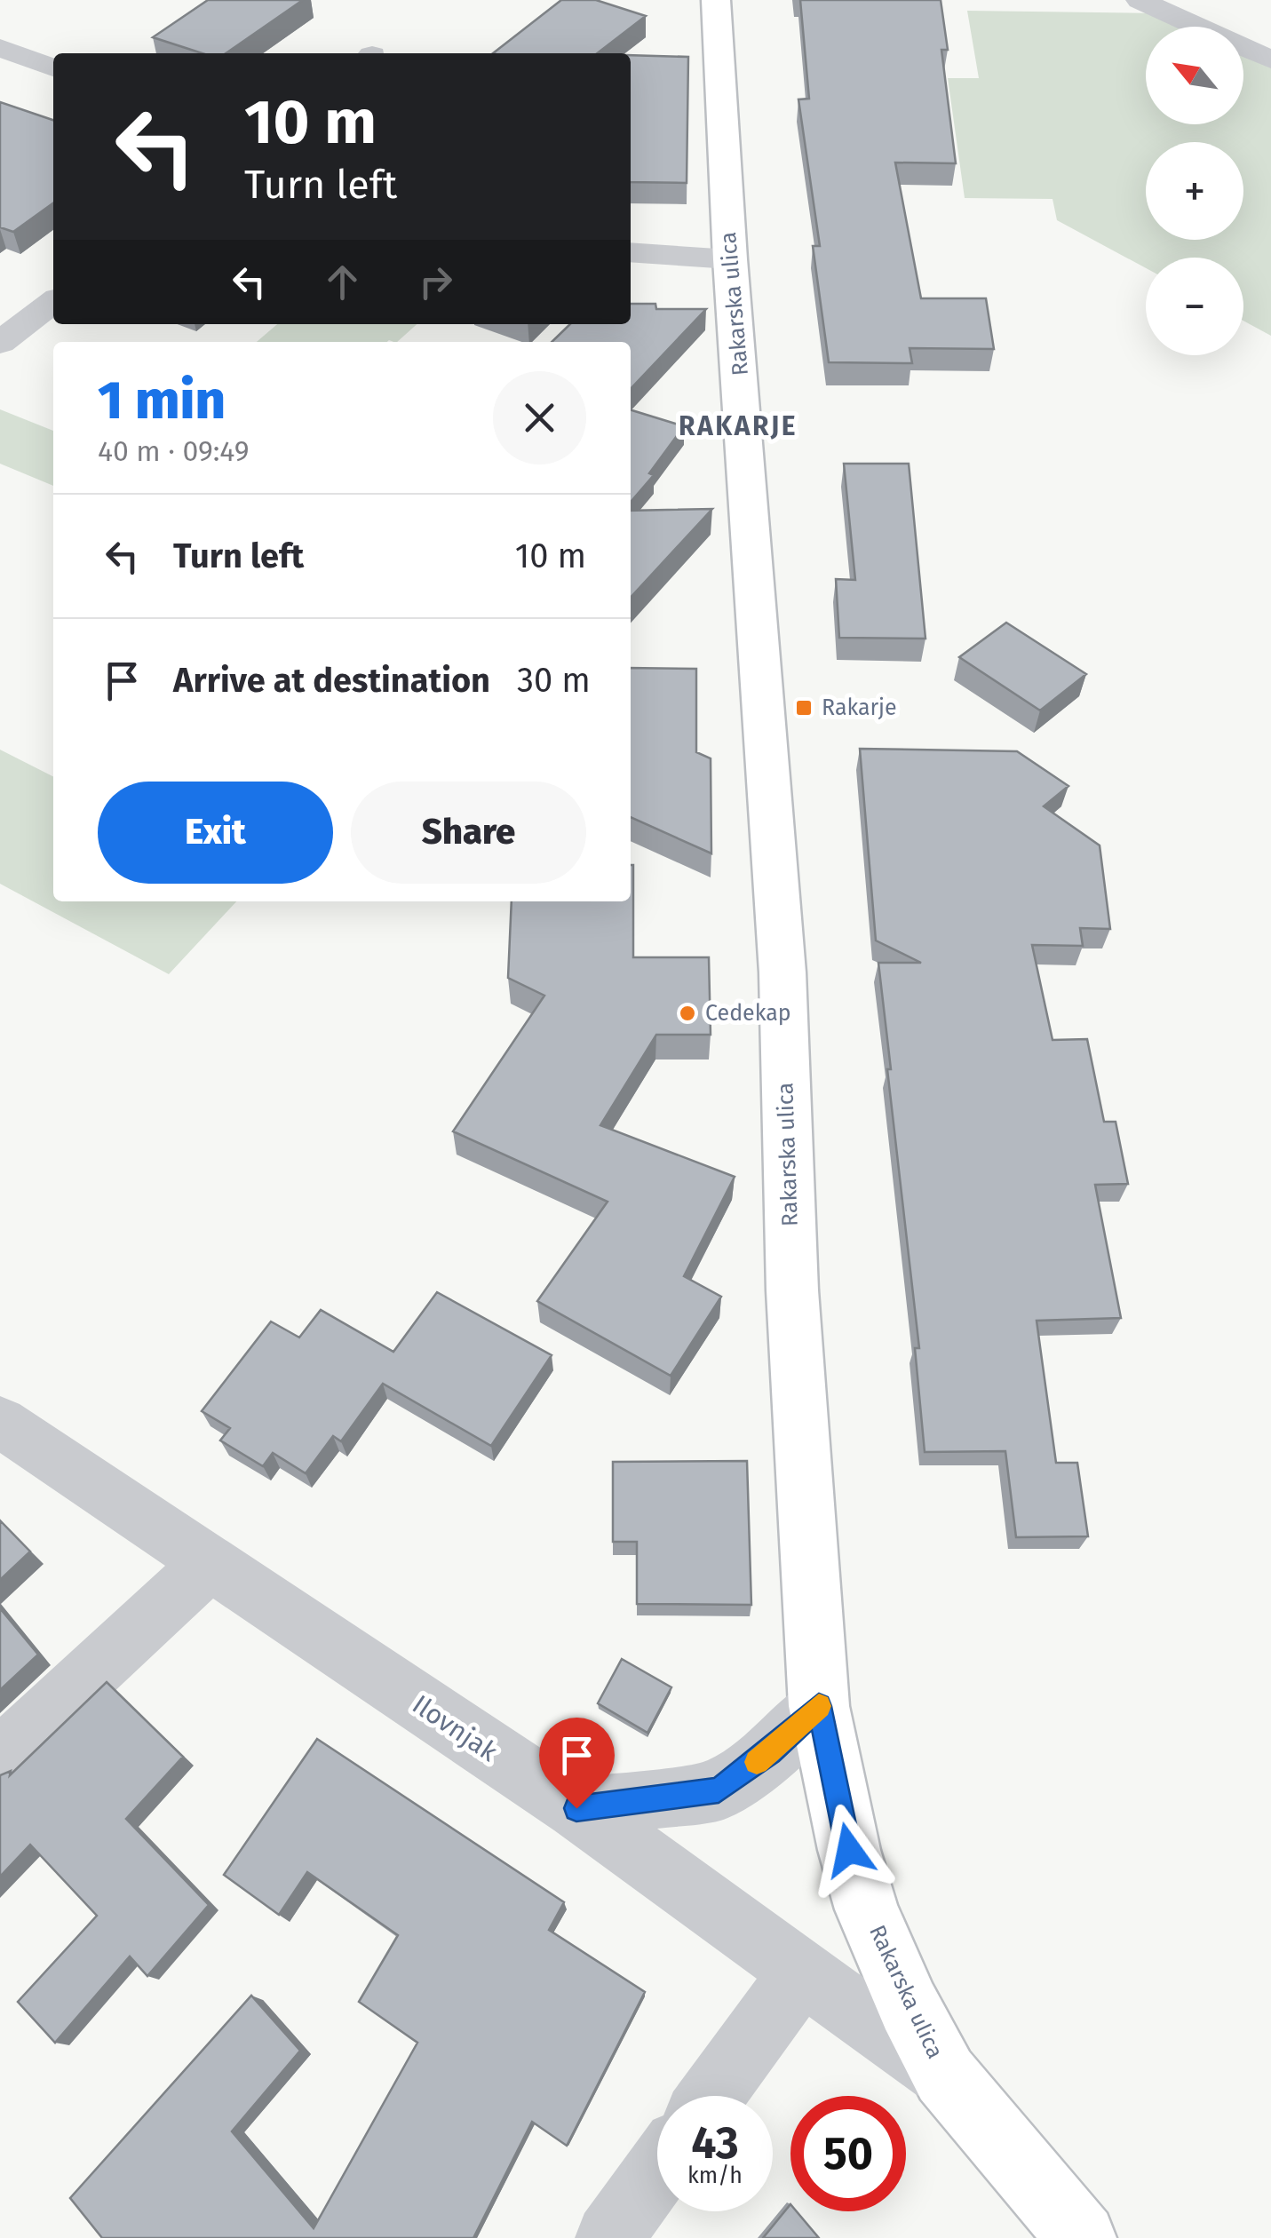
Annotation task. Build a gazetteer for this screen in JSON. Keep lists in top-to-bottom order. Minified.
{"streets":{"main road":["Rakarska ulica"],"street":["Ilovnjak"]},"crossings":[["Rakarska ulica","Ilovnjak"]],"districts":["RAKARJE"],"places":{"transit":["Rakarje"],"other":["Cedekap"]},"north":"top left","page":{"map_buttons":["+","−"],"turn":["10 m","Turn left"],"heading":["1 min","40 m · 09:49"],"list":[{"name":"Turn left","value":"10 m"},{"name":"Arrive at destination","value":"30 m"}],"buttons":["Exit","Share"],"speed":"43 km/h","limit":"50"}}
